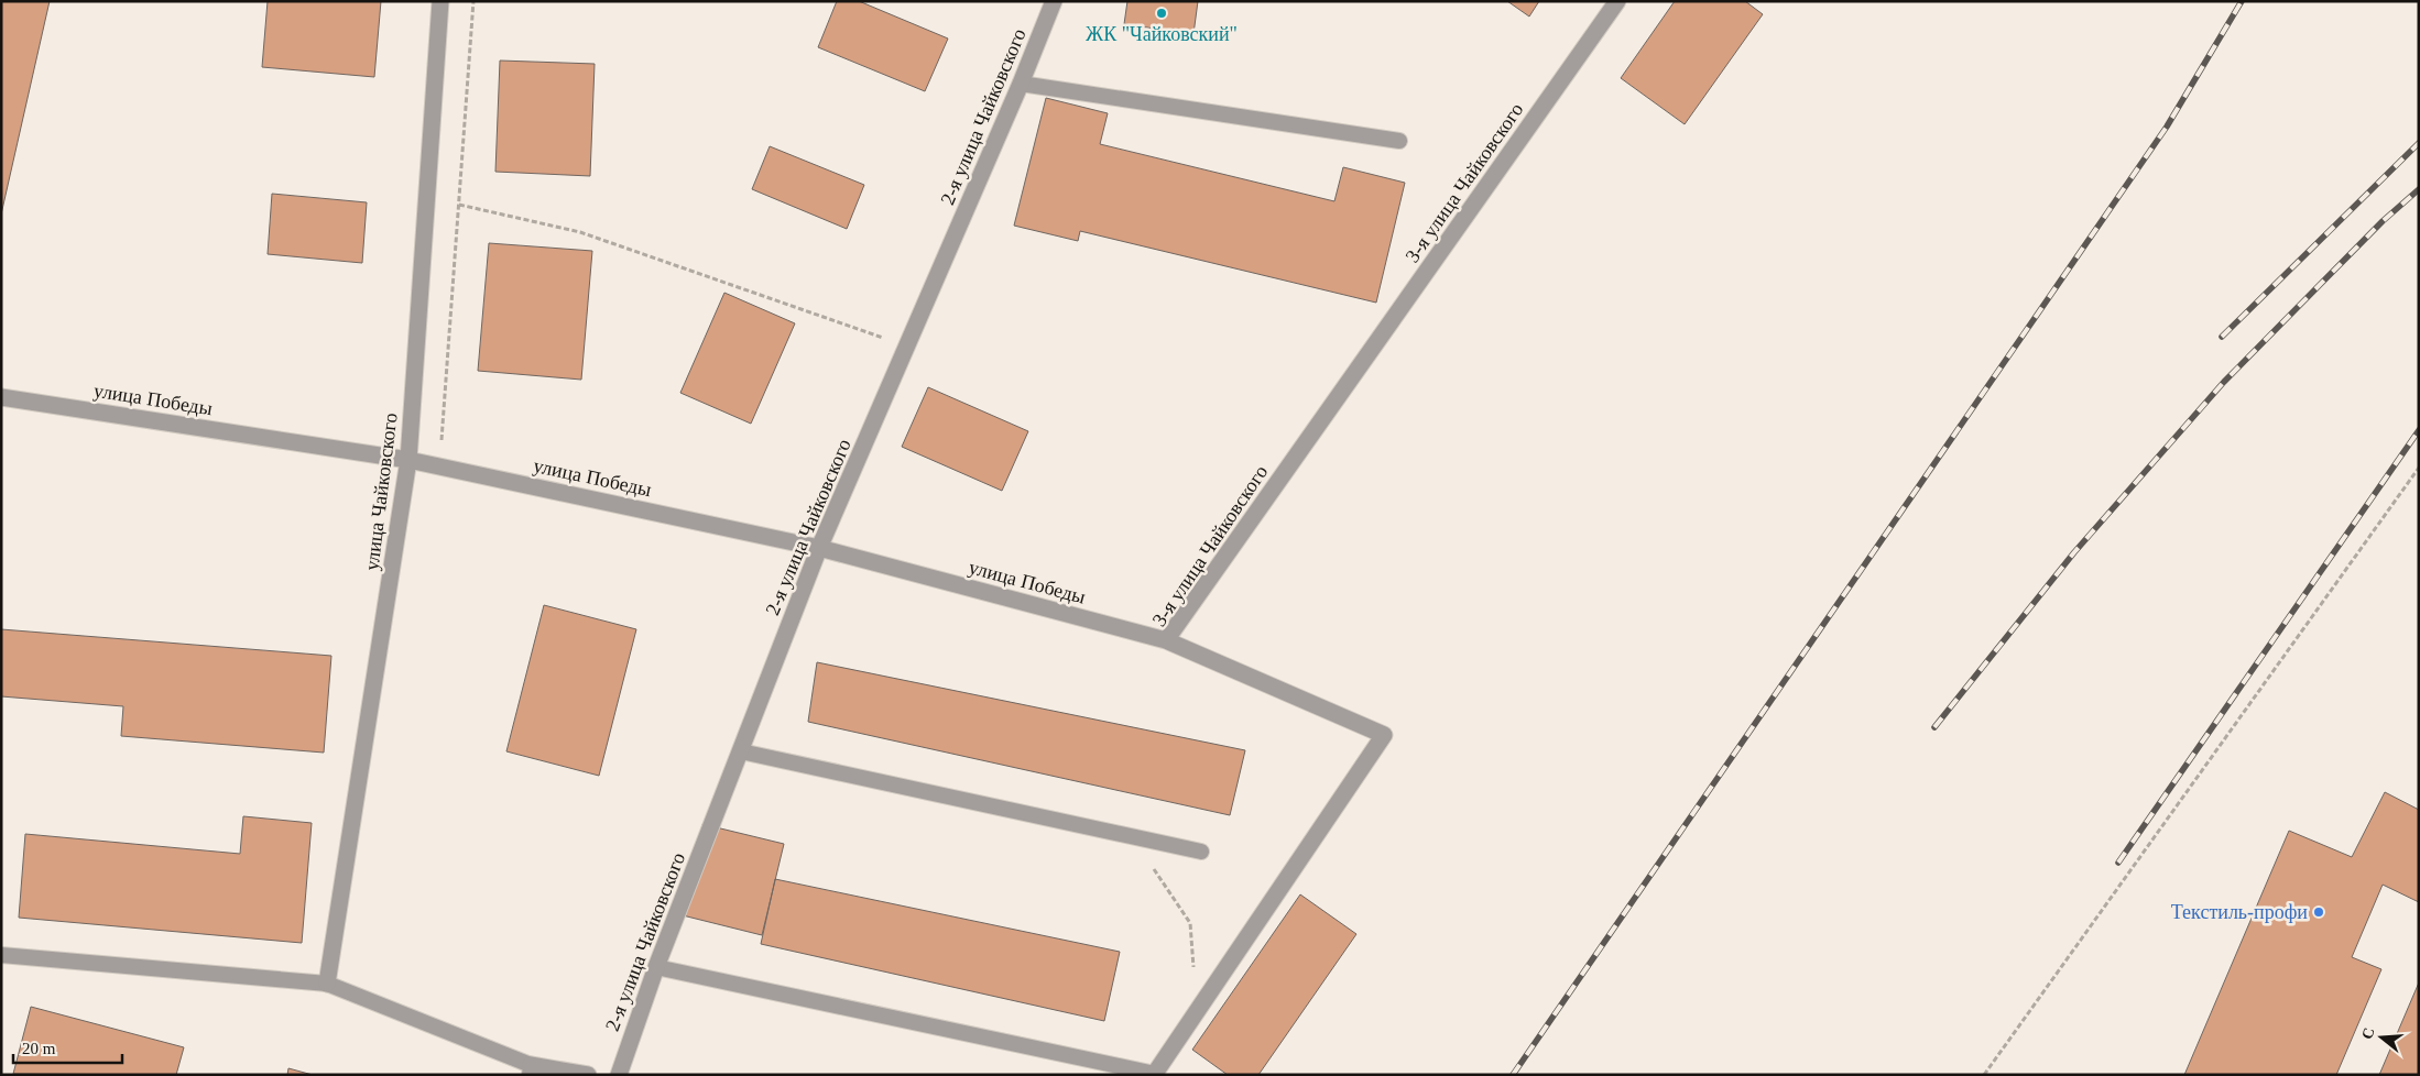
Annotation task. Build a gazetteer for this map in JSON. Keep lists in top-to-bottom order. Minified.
{"streets":{"street":["2-я улица Чайковского","3-я улица Чайковского","улица Победы","улица Чайковского"]},"crossings":[["2-я улица Чайковского","улица Победы"],["3-я улица Чайковского","улица Победы"],["улица Победы","улица Чайковского"]],"places":["ЖК \"Чайковский\"","Текстиль-профи"],"scale_bar":"20 m","north":"left"}
